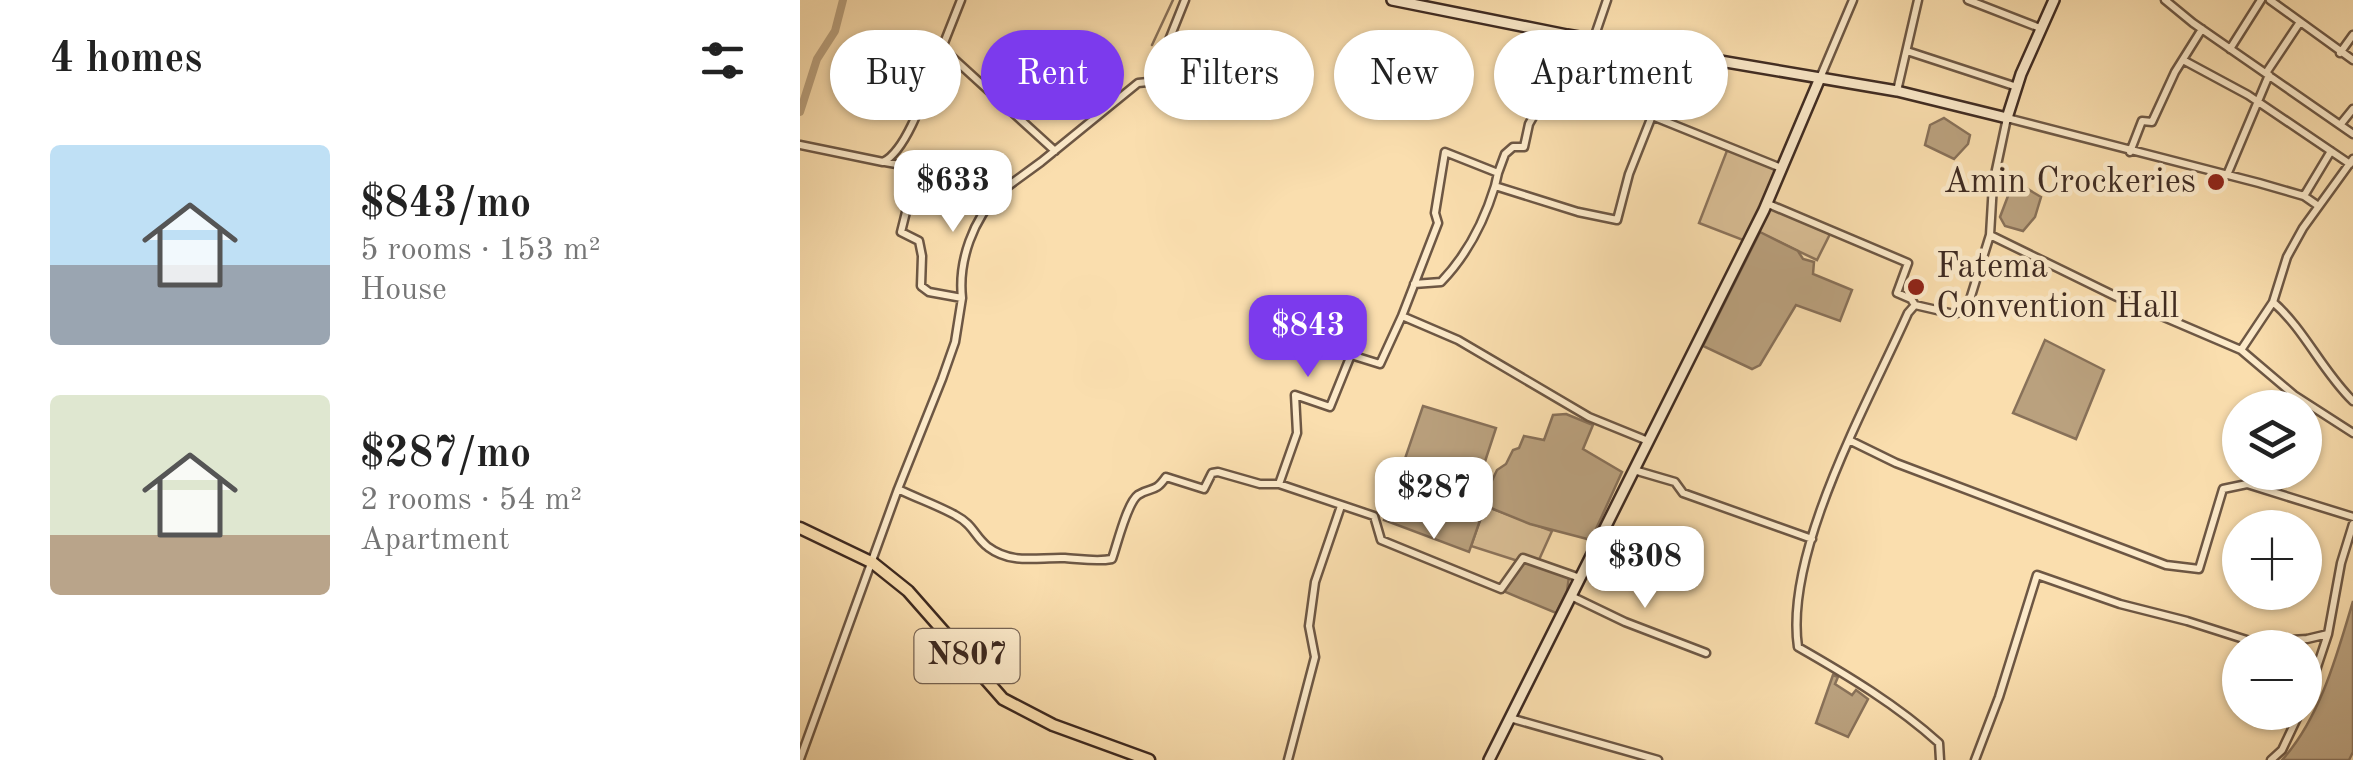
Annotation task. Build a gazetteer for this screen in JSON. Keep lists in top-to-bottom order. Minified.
{"streets":{"highway":["N807"]},"places":["Amin Crockeries","Fatema Convention Hall"],"page":{"heading":"4 homes","chip":["Buy","Rent","Filters","New","Apartment"],"list":[{"name":"$843/mo","note":"5 rooms · 153 m² · House"},{"name":"$287/mo","note":"2 rooms · 54 m² · Apartment"}],"price":["$633","$843","$287","$308"],"map_buttons":["+","−"]}}
